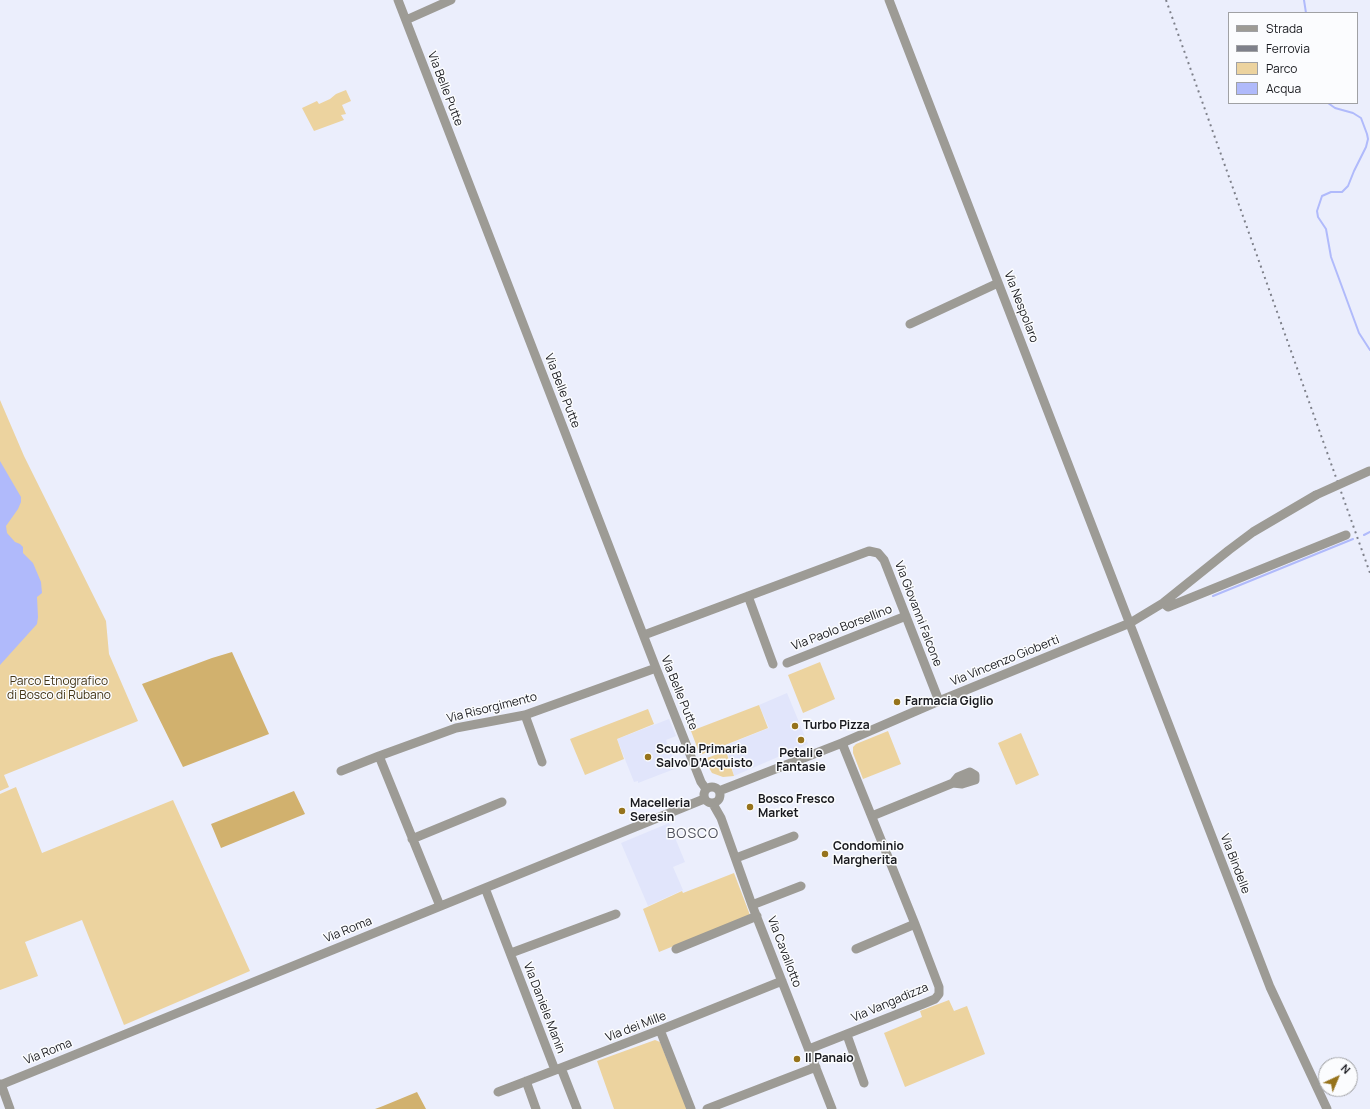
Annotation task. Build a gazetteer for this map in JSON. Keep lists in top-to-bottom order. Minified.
{"streets":{"street":["Via Belle Putte","Via Nespolaro","Via Giovanni Falcone","Via Paolo Borsellino","Via Vincenzo Gioberti","Via Risorgimento","Via Bindelle","Via Roma","Via Cavallotto","Via Vangadizza","Via Daniele Manin","Via dei Mille"]},"crossings":[["Via Belle Putte","Via Giovanni Falcone"],["Via Belle Putte","Via Vincenzo Gioberti"],["Via Belle Putte","Via Risorgimento"],["Via Belle Putte","Via Roma"],["Via Belle Putte","Via Cavallotto"],["Via Nespolaro","Via Vincenzo Gioberti"],["Via Nespolaro","Via Bindelle"],["Via Giovanni Falcone","Via Paolo Borsellino"],["Via Giovanni Falcone","Via Vincenzo Gioberti"],["Via Vincenzo Gioberti","Via Bindelle"],["Via Vincenzo Gioberti","Via Roma"],["Via Vincenzo Gioberti","Via Cavallotto"],["Via Vincenzo Gioberti","Via Vangadizza"],["Via Roma","Via Cavallotto"],["Via Roma","Via Daniele Manin"],["Via Cavallotto","Via Vangadizza"],["Via Cavallotto","Via dei Mille"],["Via Daniele Manin","Via dei Mille"]],"districts":["BOSCO"],"parks":["Parco Etnografico di Bosco di Rubano"],"places":["Farmacia Giglio","Turbo Pizza","Petali e Fantasie","Scuola Primaria Salvo D’Acquisto","Bosco Fresco Market","Macelleria Seresin","Condominio Margherita","Il Panaio"],"legend":["Strada","Ferrovia","Parco","Acqua"],"north":"top right"}
